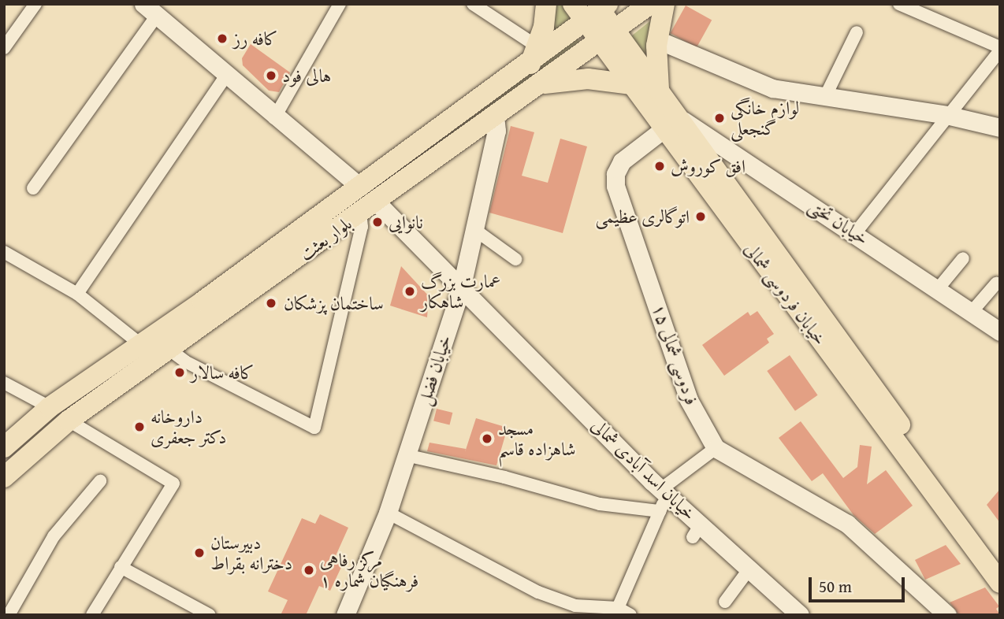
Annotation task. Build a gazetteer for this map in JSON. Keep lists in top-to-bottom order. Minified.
{"streets":{"main road":["بلوار بعثت","خیابان فردوسی شمالی"],"street":["خیابان تختی","فردوسی شمالی ۱۵","خیابان فضل","خیابان اسد آبادی شمالی"]},"crossings":[["خیابان تختی","خیابان فردوسی شمالی"],["خیابان تختی","فردوسی شمالی ۱۵"],["بلوار بعثت","خیابان فردوسی شمالی"],["بلوار بعثت","خیابان فضل"],["بلوار بعثت","خیابان اسد آبادی شمالی"],["خیابان فردوسی شمالی","فردوسی شمالی ۱۵"],["خیابان فضل","خیابان اسد آبادی شمالی"]],"places":["کافه رز","هالی فود","لوازم خانگی گنجعلی","افق کوروش","اتوگالری عظیمی","نانوایی","عمارت بزرگ شاهکار","ساختمان پزشکان","کافه سالار","داروخانه دکتر جعفری","مسجد شاهزاده قاسم","دبیرستان دخترانه بقراط","مرکز رفاهی فرهنگیان شماره ۱"],"scale_bar":"50 m"}
